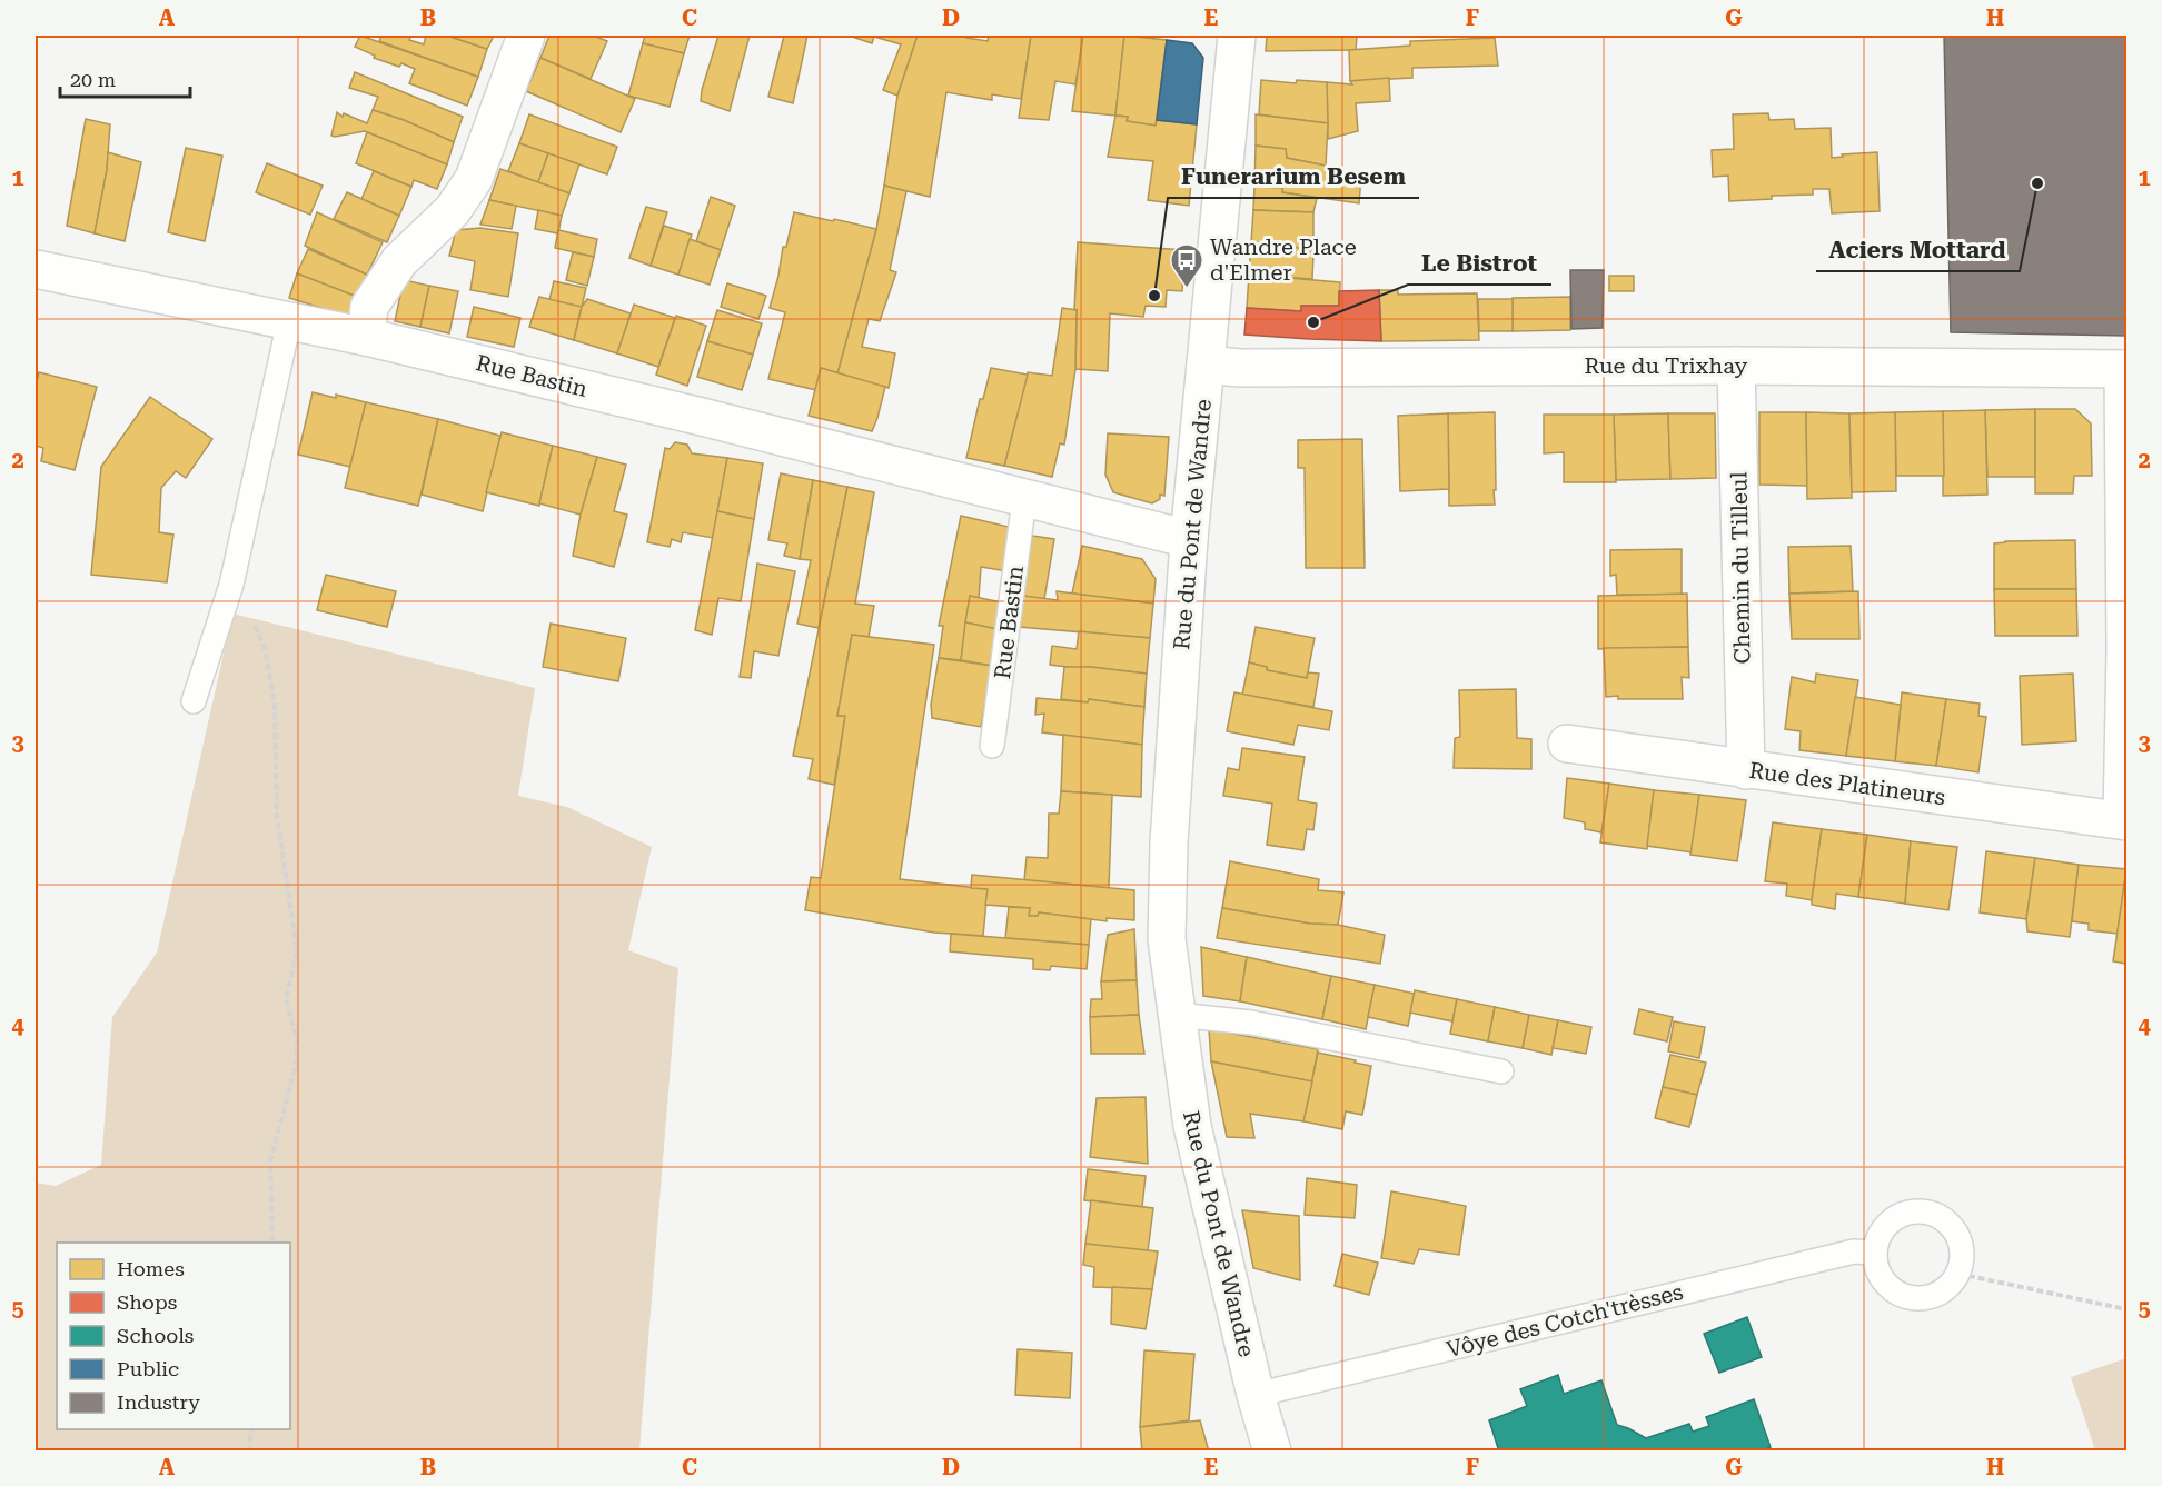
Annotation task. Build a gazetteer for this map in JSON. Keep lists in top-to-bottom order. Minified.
{"streets":{"street":["Rue du Trixhay","Rue Bastin","Rue du Pont de Wandre","Chemin du Tilleul","Rue des Platineurs"],"lane":["Vôye des Cotch'trèsses"]},"crossings":[["Rue du Trixhay","Rue du Pont de Wandre"],["Rue du Trixhay","Chemin du Tilleul"],["Rue Bastin","Rue du Pont de Wandre"],["Rue du Pont de Wandre","Vôye des Cotch'trèsses"],["Chemin du Tilleul","Rue des Platineurs"]],"places":{"other":["Aciers Mottard","Funerarium Besem","Le Bistrot"],"bus stop":["Wandre Place d'Elmer"]},"legend":["Homes","Shops","Schools","Public","Industry"],"scale_bar":"20 m","grid":{"columns":["A","B","C","D","E","F","G","H"],"rows":["1","2","3","4","5"]}}
